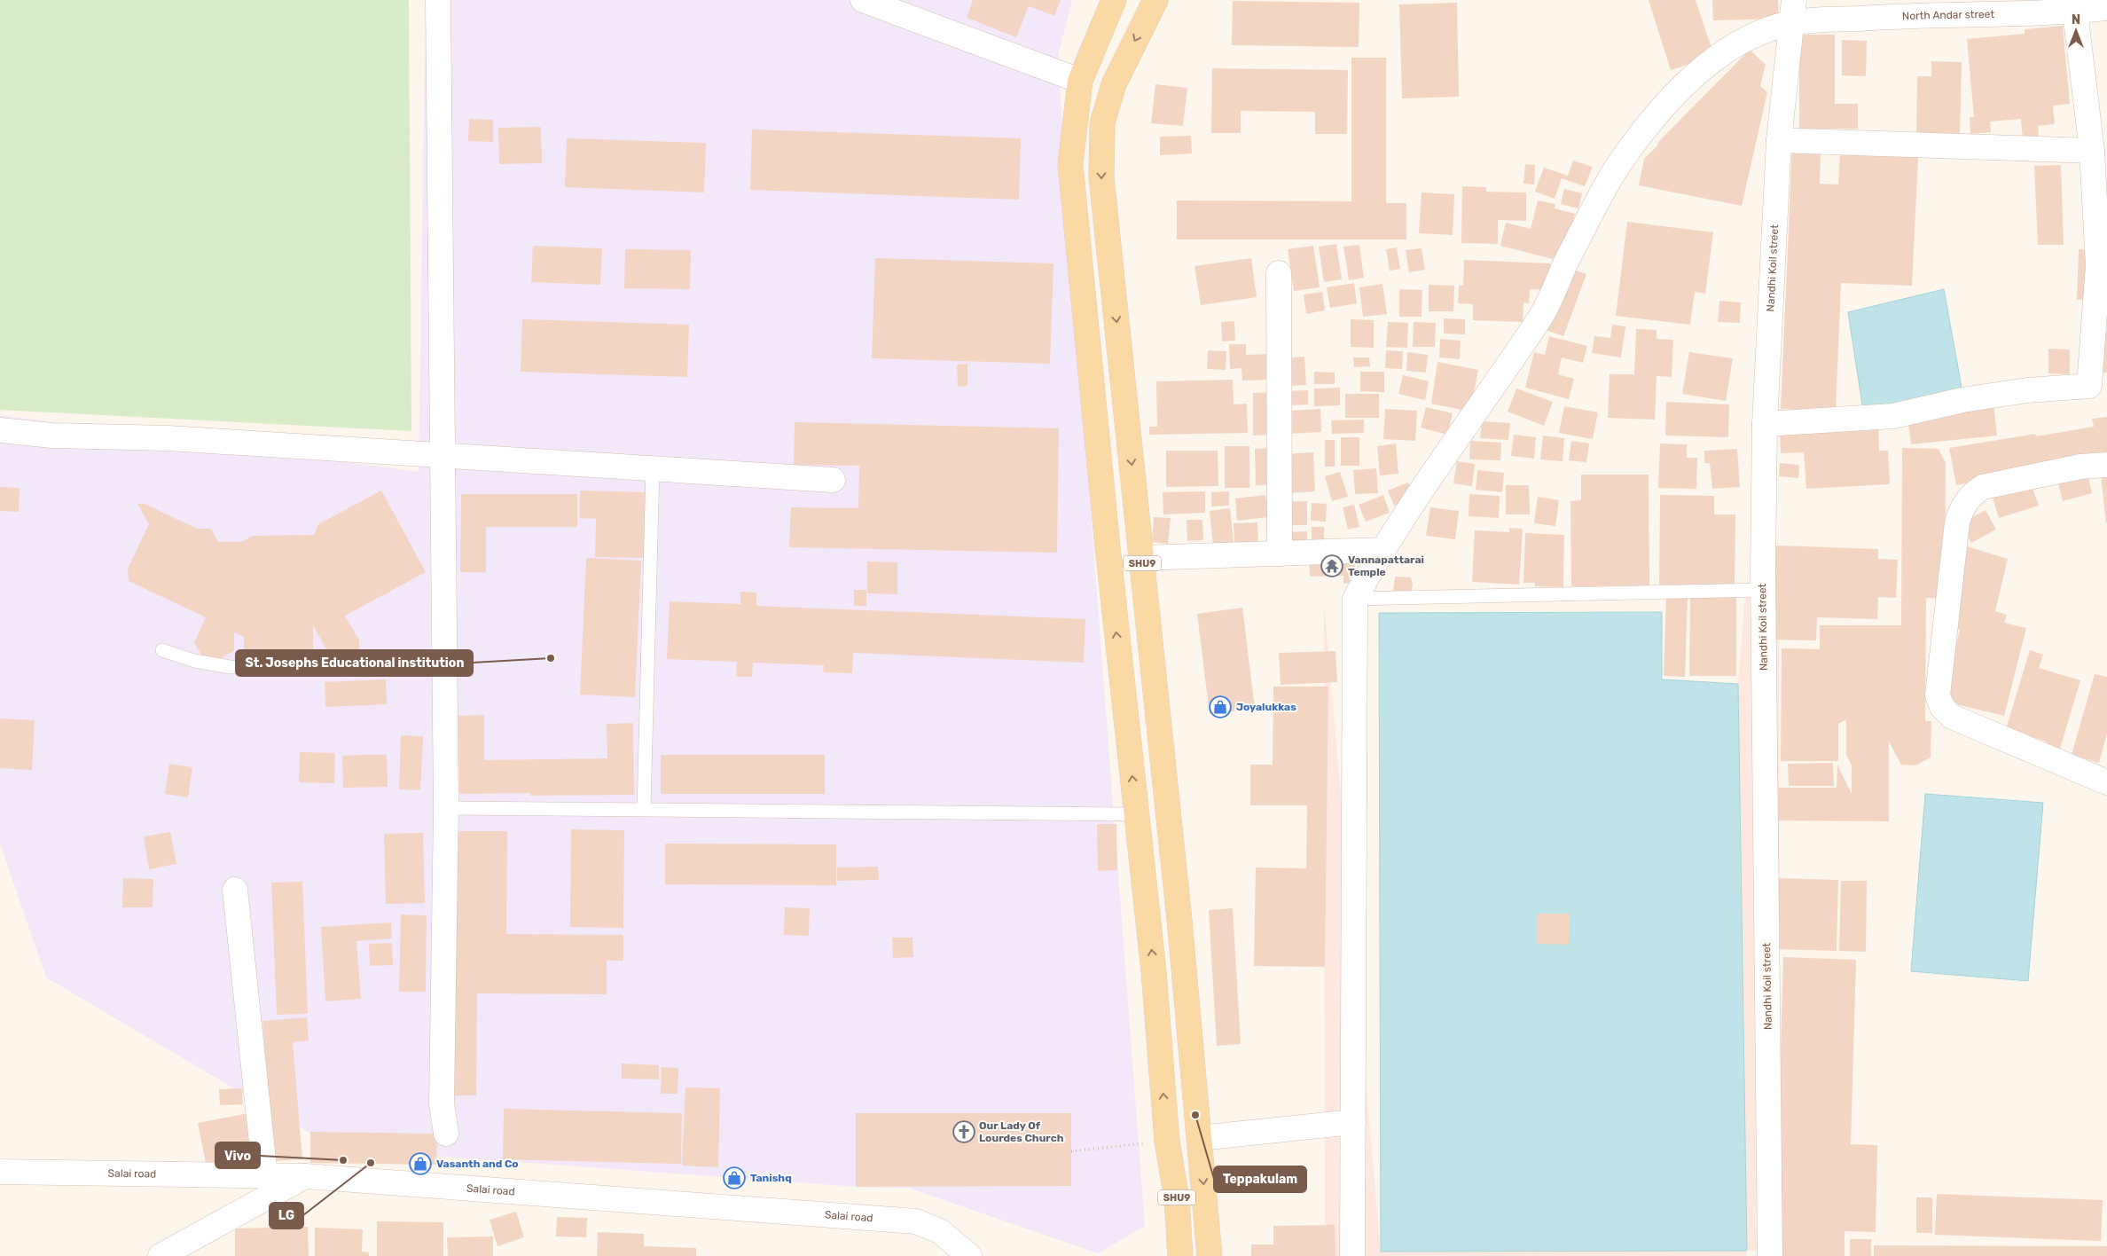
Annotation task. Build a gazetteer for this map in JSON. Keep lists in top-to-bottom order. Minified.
{"streets":{"main road":["SHU9"],"street":["North Andar street","Nandhi Koil street","Salai road"]},"crossings":[["North Andar street","Nandhi Koil street"]],"places":{"temple":["Vannapattarai Temple"],"other":["St. Josephs Educational institution","Teppakulam","Vivo","LG"],"shop":["Joyalukkas","Vasanth and Co","Tanishq"],"church":["Our Lady Of Lourdes Church"]},"north":"top"}
